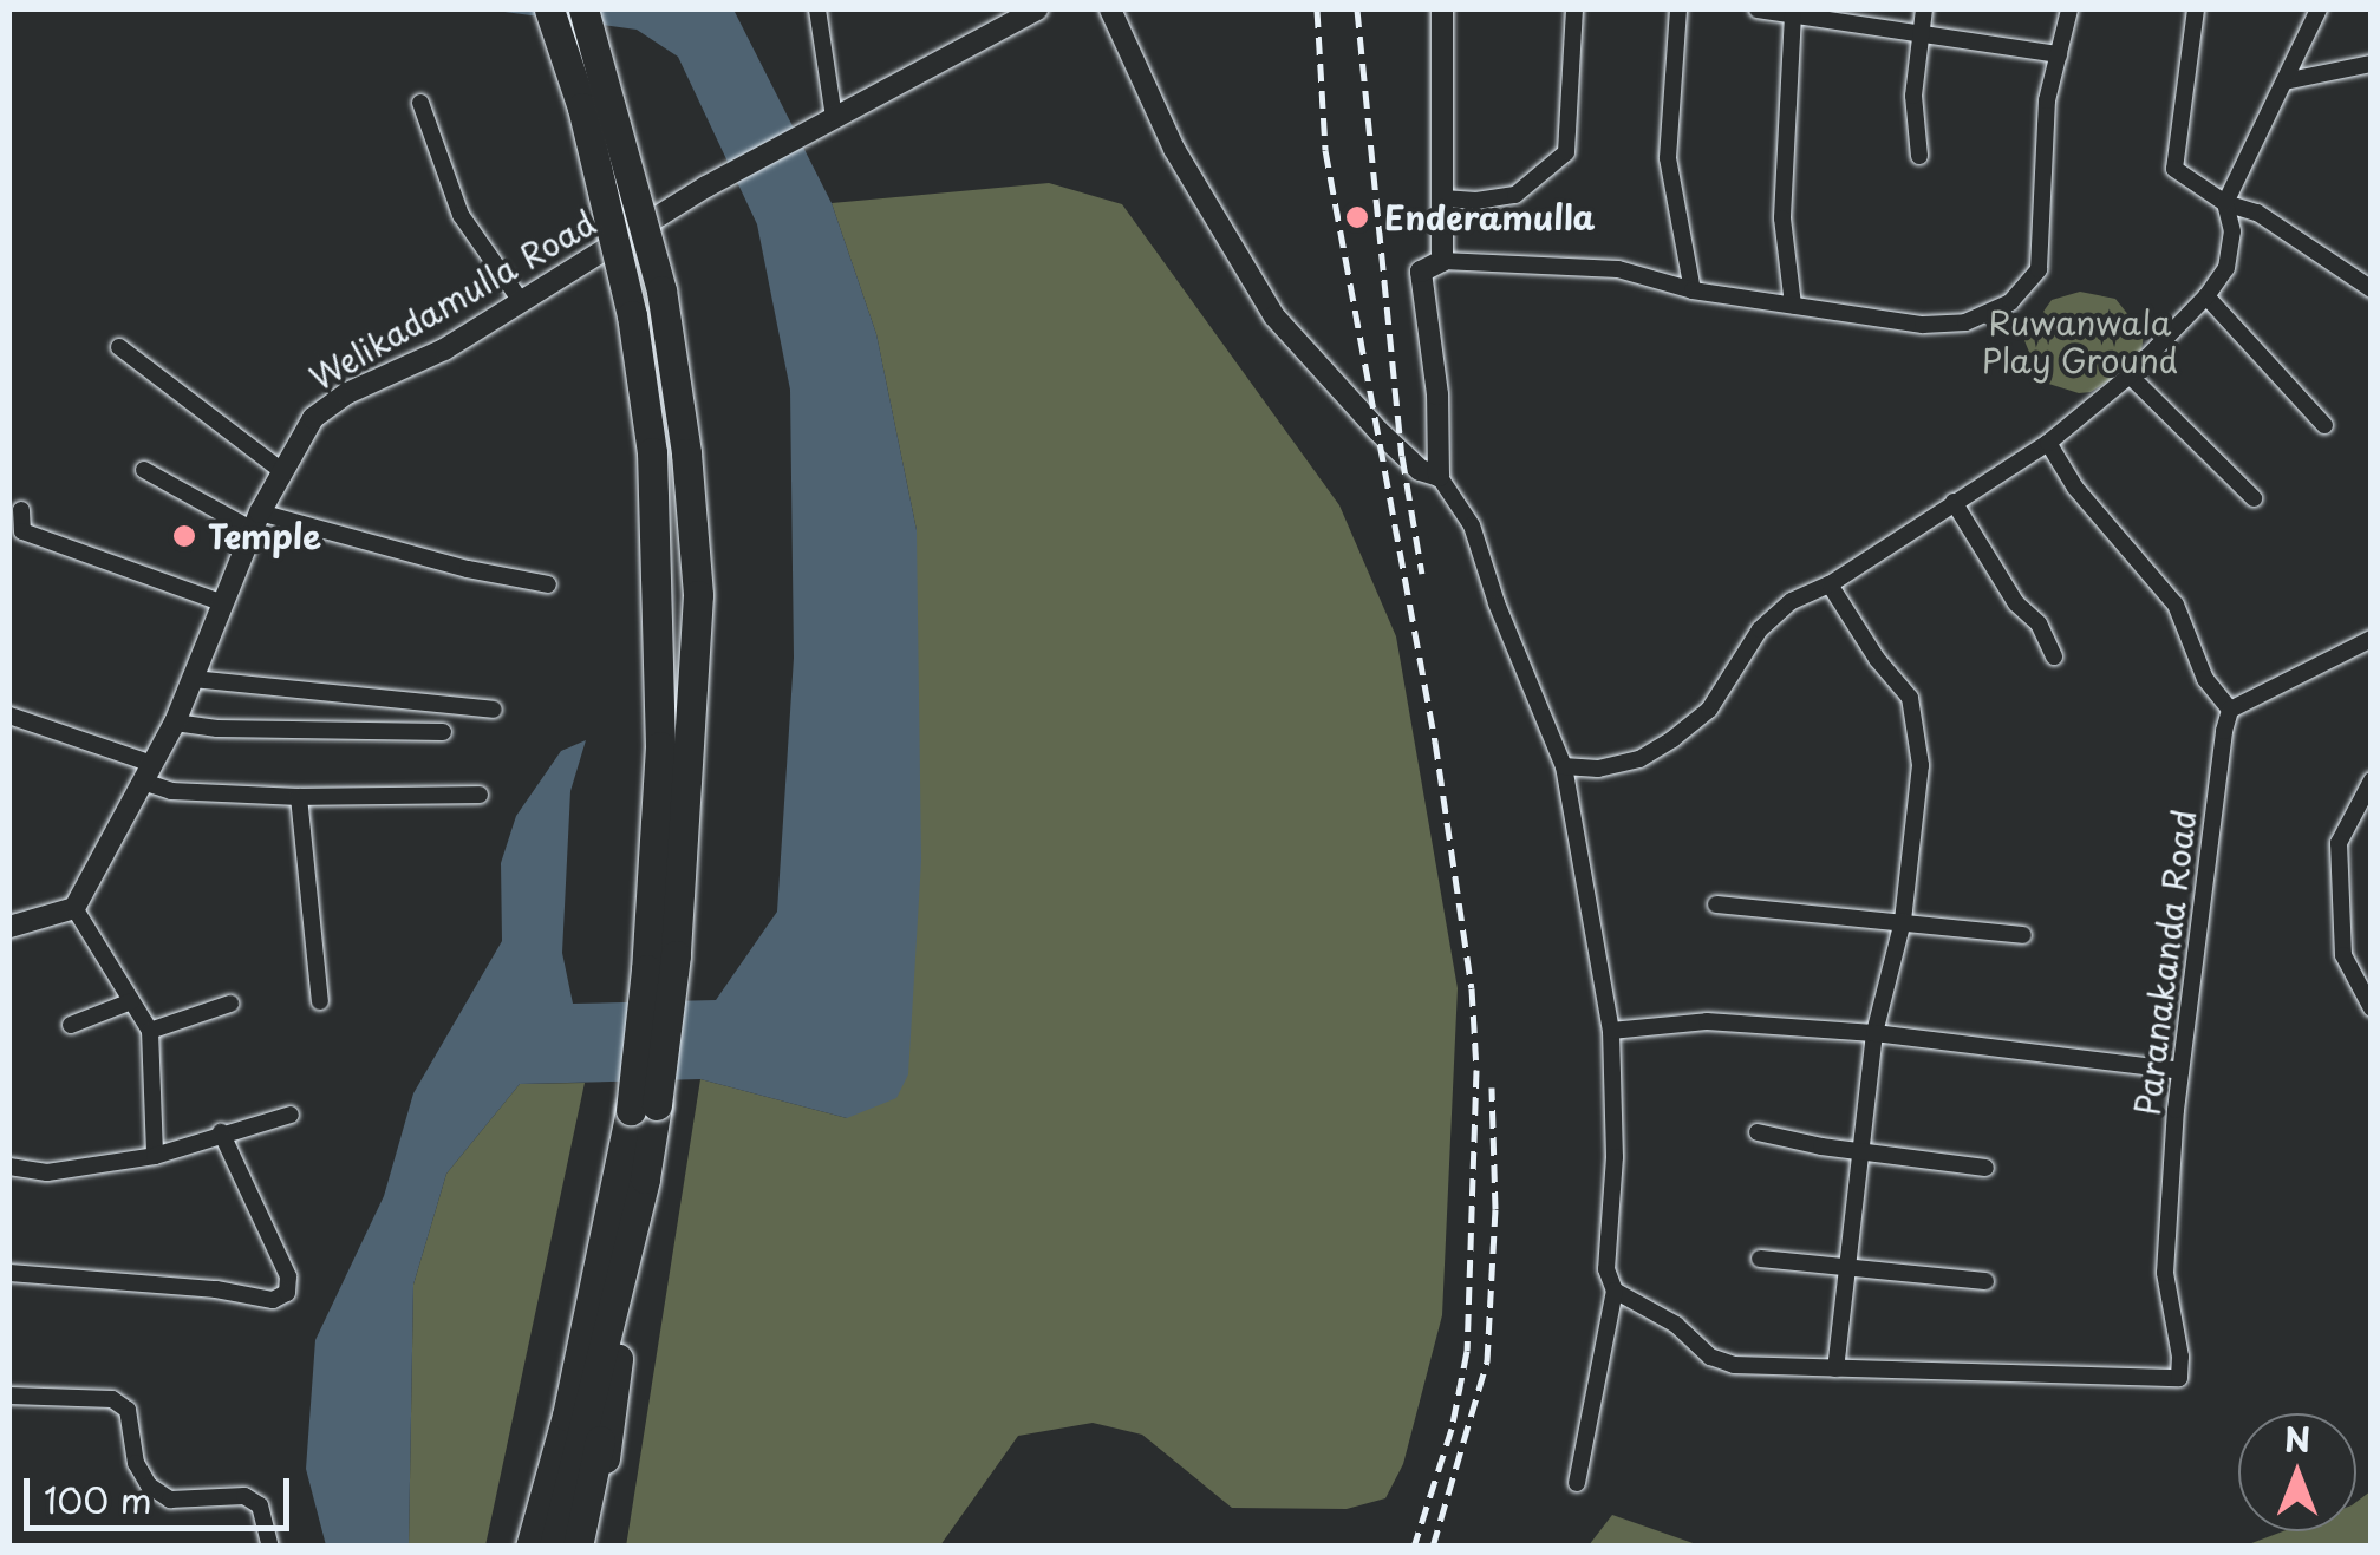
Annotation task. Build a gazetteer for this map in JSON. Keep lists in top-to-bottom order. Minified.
{"streets":{"street":["Welikadamulla Road","Paranakanda Road"]},"parks":["Ruwanwala Play Ground"],"places":["Enderamulla","Temple"],"scale_bar":"100 m","north":"top"}
